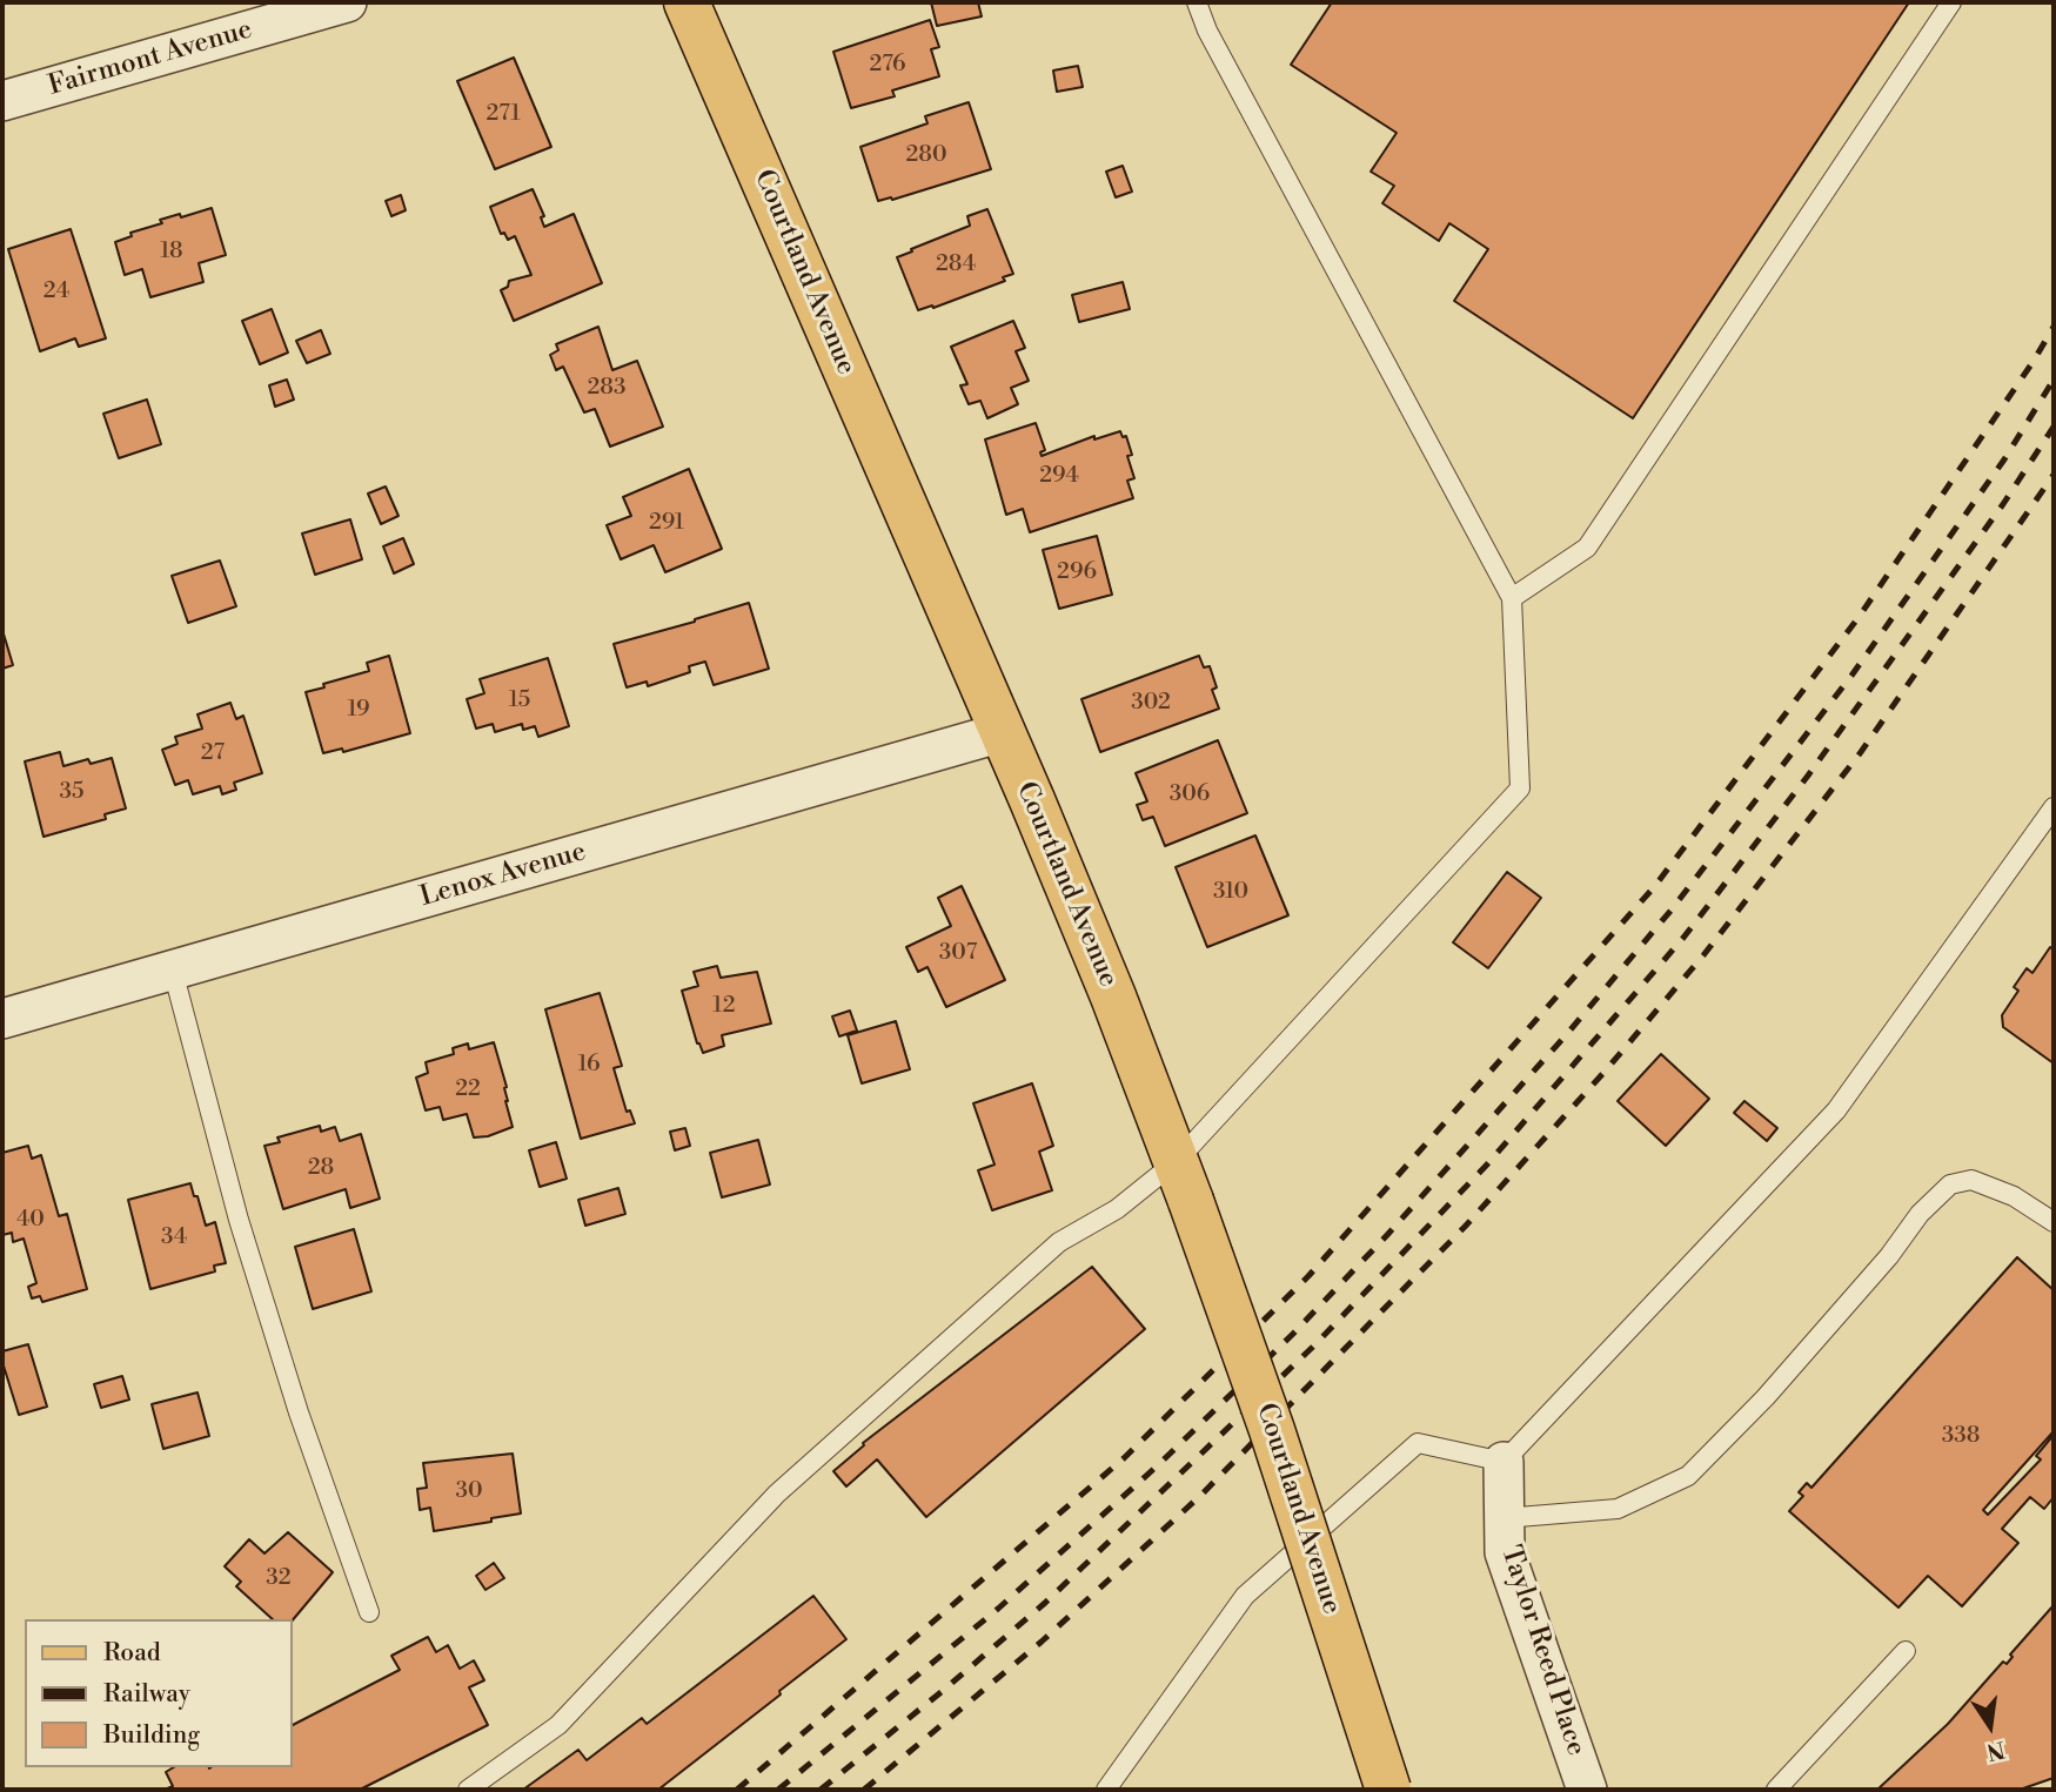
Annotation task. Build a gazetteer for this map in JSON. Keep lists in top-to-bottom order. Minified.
{"streets":{"main road":["Courtland Avenue"],"street":["Fairmont Avenue","Lenox Avenue","Taylor Reed Place"]},"crossings":[["Courtland Avenue","Lenox Avenue"]],"house_numbers":["276","271","280","18","284","24","283","294","291","296","15","302","19","27","35","306","310","307","12","16","22","28","40","34","338","30","32"],"legend":["Road","Railway","Building"],"north":"bottom"}
